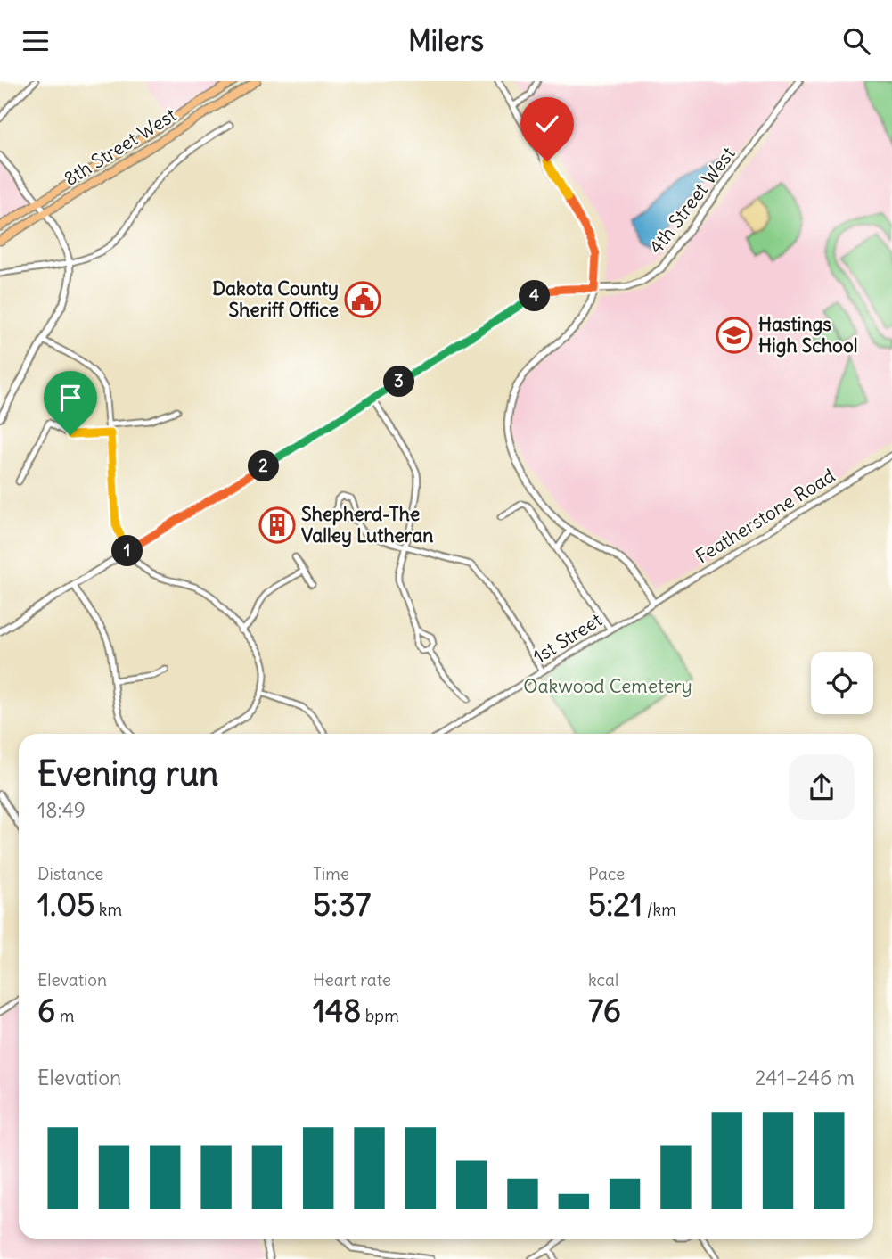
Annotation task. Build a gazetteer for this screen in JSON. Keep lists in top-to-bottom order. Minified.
{"streets":{"highway":["8th Street West"],"street":["4th Street West","Featherstone Road","1st Street"]},"crossings":[["Featherstone Road","1st Street"]],"parks":["Oakwood Cemetery"],"places":{"public building":["Dakota County Sheriff Office"],"school or university":["Hastings High School"],"building":["Shepherd-The Valley Lutheran"]},"page":{"header":"Milers","pins":["4","3","2","1"],"heading":["Evening run","18:49"],"stats":[["Distance","1.05 km"],["Time","5:37"],["Pace","5:21 /km"],["Elevation","6 m"],["Heart rate","148 bpm"],["kcal","76"]],"chart":["Elevation","241–246 m"]}}
